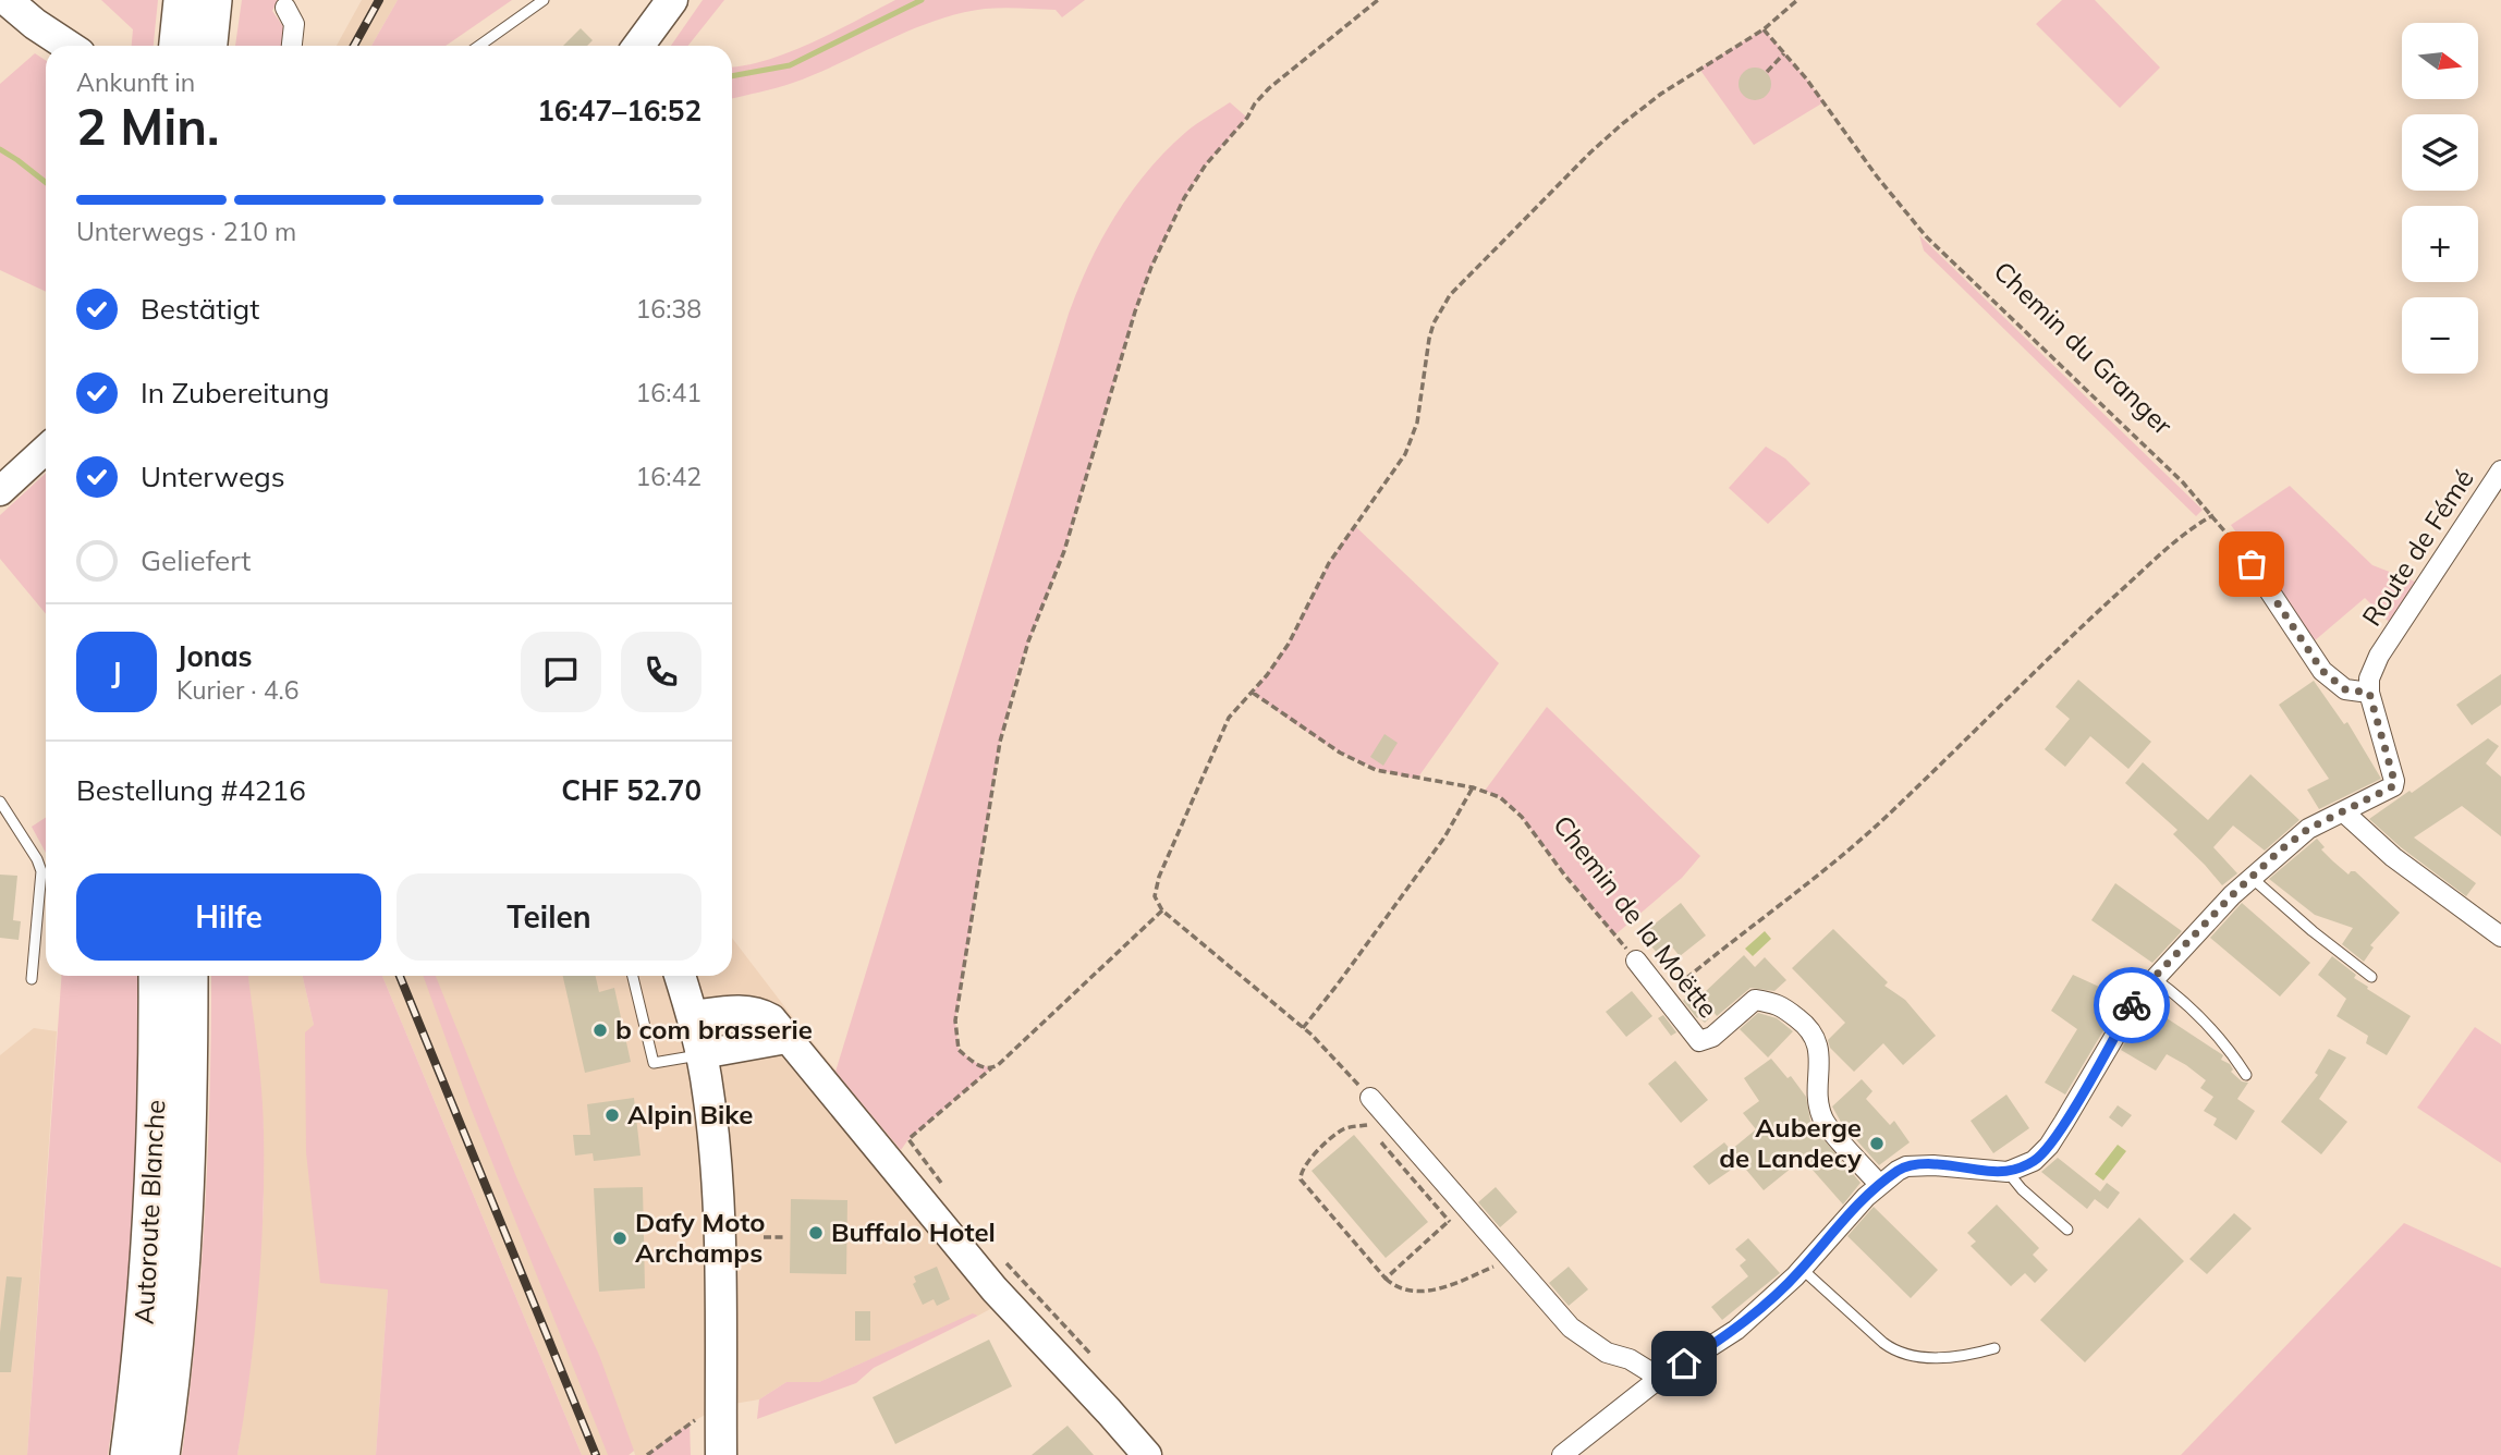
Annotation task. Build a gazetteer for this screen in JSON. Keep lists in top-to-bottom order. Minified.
{"streets":{"highway":["Autoroute Blanche"],"street":["Route de Fémé","Chemin de la Moëtte"],"path":["Chemin du Granger"]},"places":["b com brasserie","Alpin Bike","Auberge de Landecy","Buffalo Hotel","Dafy Moto Archamps"],"north":"right","page":{"map_buttons":["+","−"],"heading":["2 Min.","Ankunft in","16:47–16:52"],"panel":["Jonas","Kurier · 4.6","Bestellung #4216","CHF 52.70"],"bar":"Unterwegs · 210 m","list":[["Bestätigt","16:38"],["In Zubereitung","16:41"],["Unterwegs","16:42"],"Geliefert"],"round":"J","buttons":["Hilfe","Teilen"]}}
